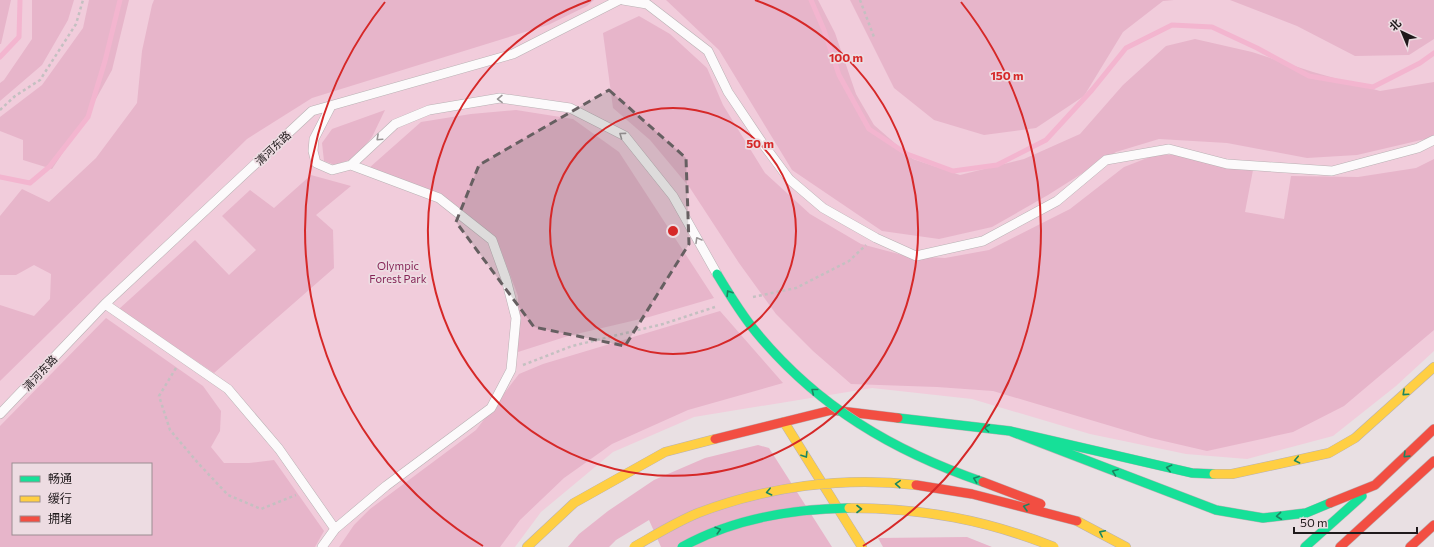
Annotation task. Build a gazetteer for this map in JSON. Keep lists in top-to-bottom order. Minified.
{"streets":{"lane":["清河东路"]},"parks":["Olympic Forest Park"],"legend":["畅通","缓行","拥堵"],"scale_bar":"50 m","north":"top left","rings":["100 m","150 m","50 m"]}
